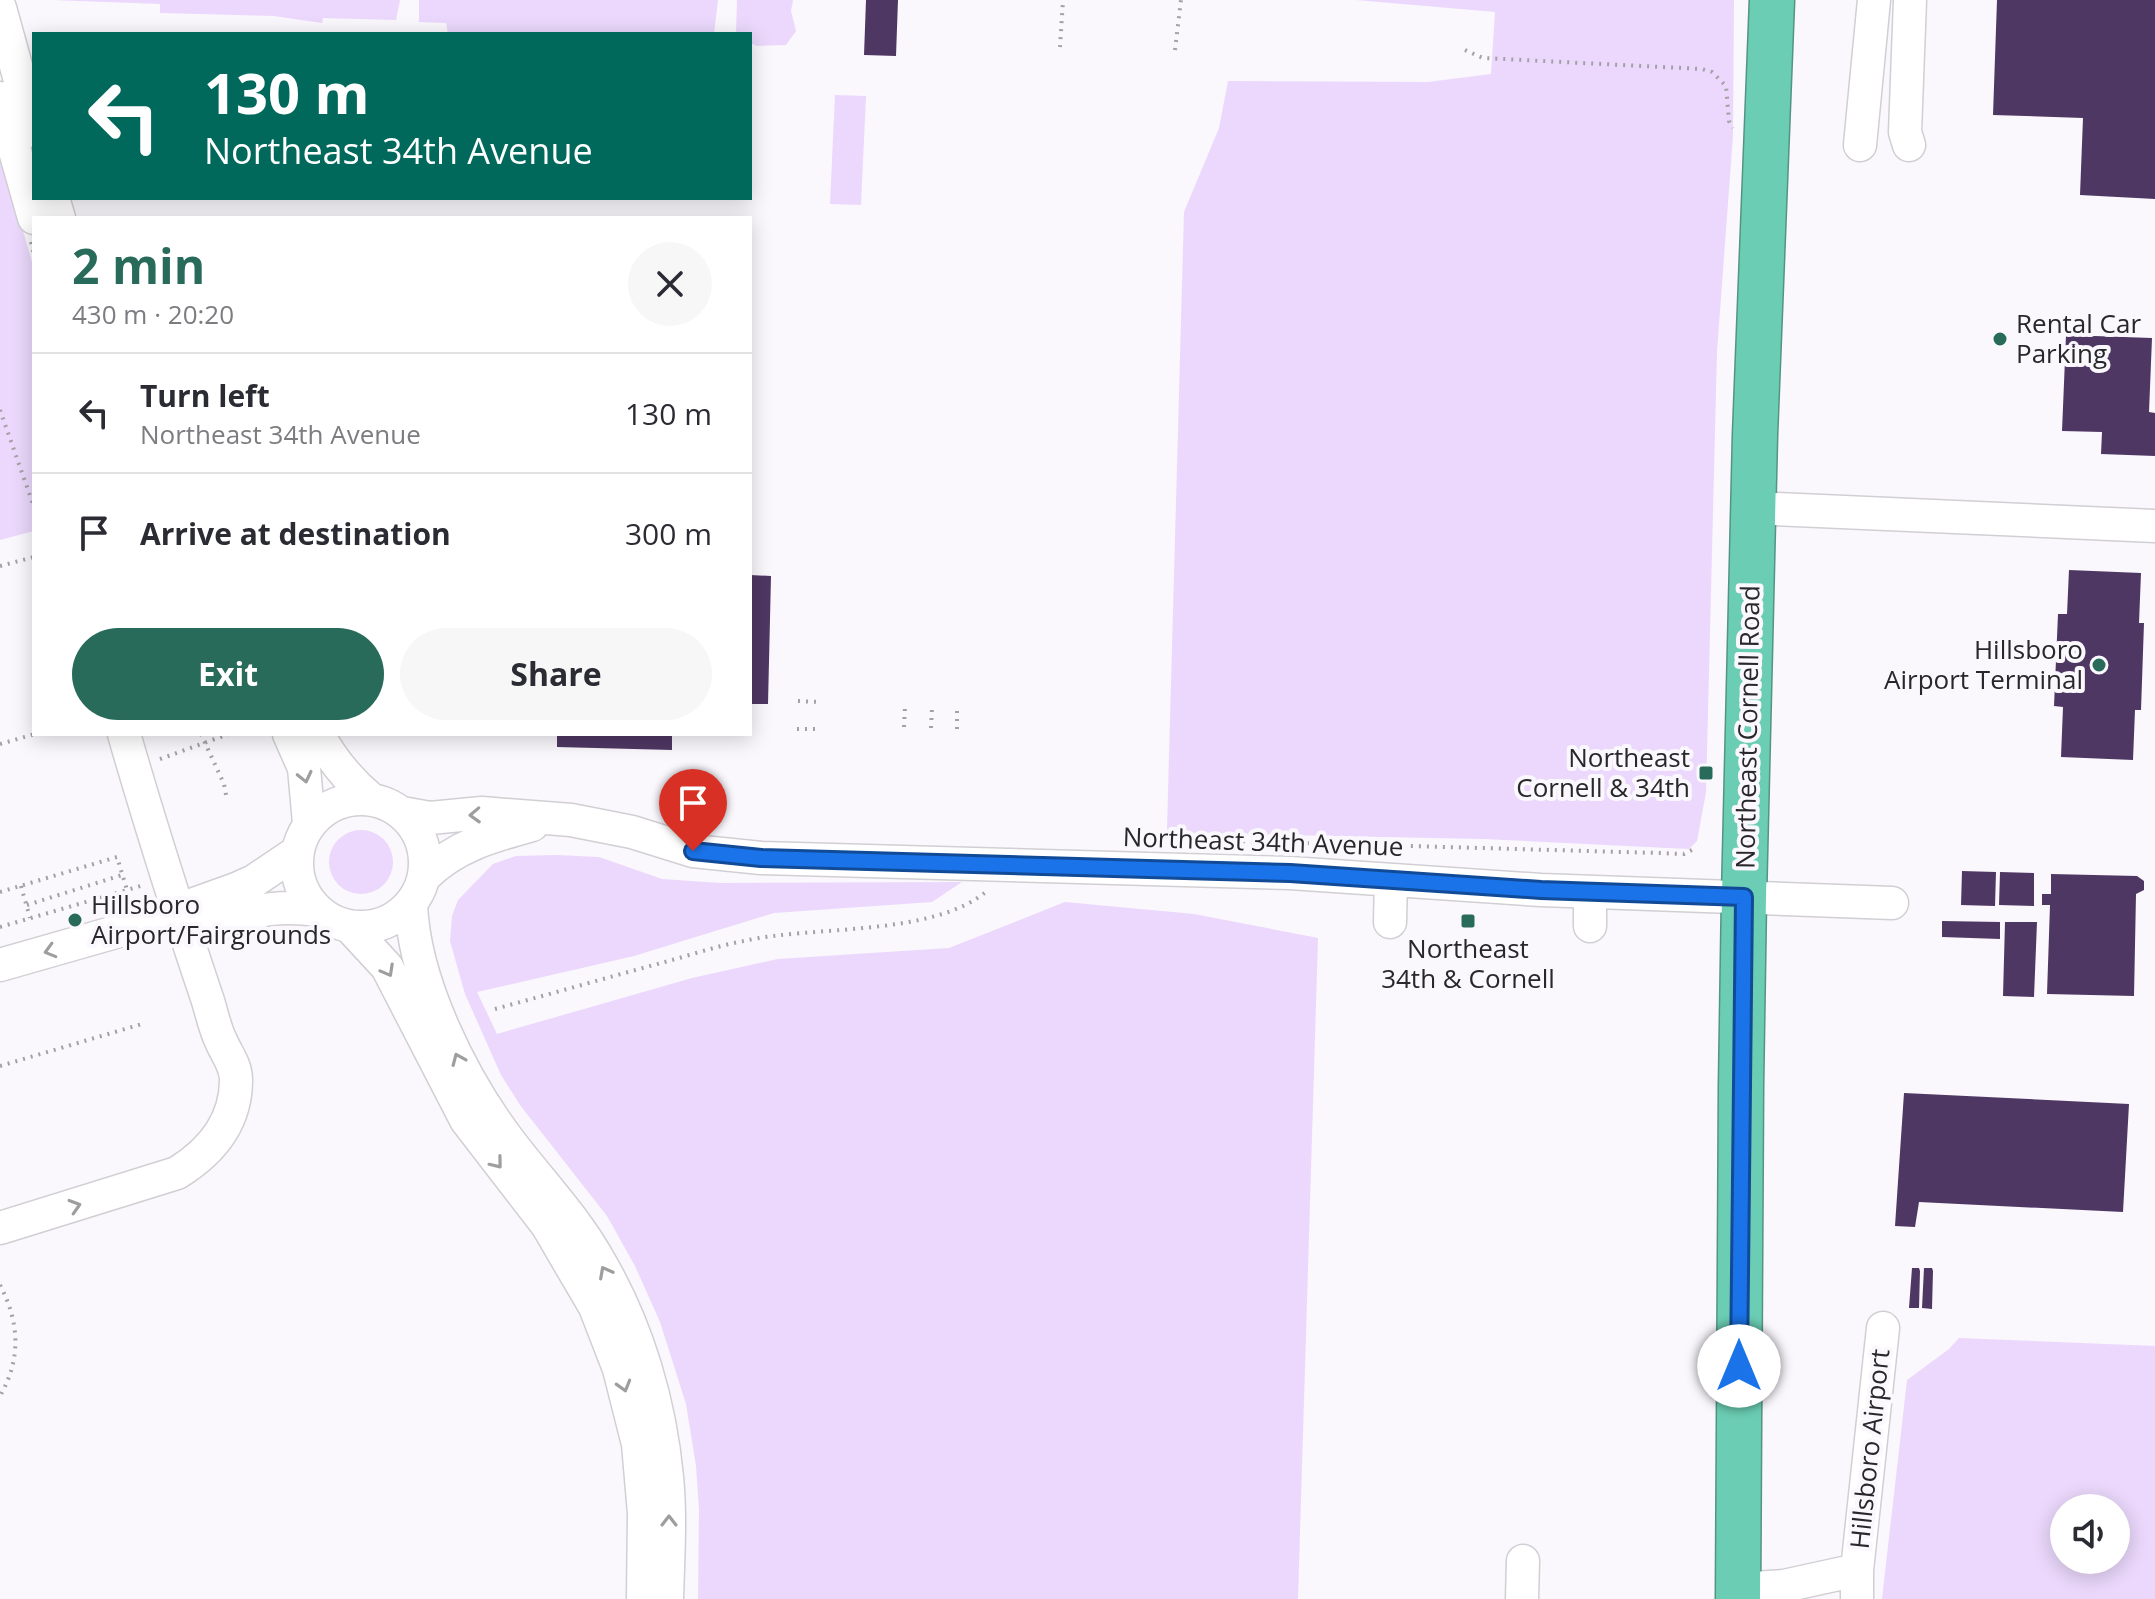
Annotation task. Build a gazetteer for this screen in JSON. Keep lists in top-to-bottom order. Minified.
{"streets":{"highway":["Northeast Cornell Road"],"street":["Northeast 34th Avenue","Hillsboro Airport"]},"crossings":[["Northeast Cornell Road","Northeast 34th Avenue"],["Northeast Cornell Road","Hillsboro Airport"]],"places":{"other":["Rental Car Parking","Hillsboro Airport Terminal","Hillsboro Airport/Fairgrounds"],"transit":["Northeast Cornell & 34th","Northeast 34th & Cornell"]},"page":{"turn":["130 m","Northeast 34th Avenue"],"heading":["2 min","430 m · 20:20"],"list":[{"name":"Turn left","note":"Northeast 34th Avenue","value":"130 m"},{"name":"Arrive at destination","value":"300 m"}],"buttons":["Exit","Share"]}}
